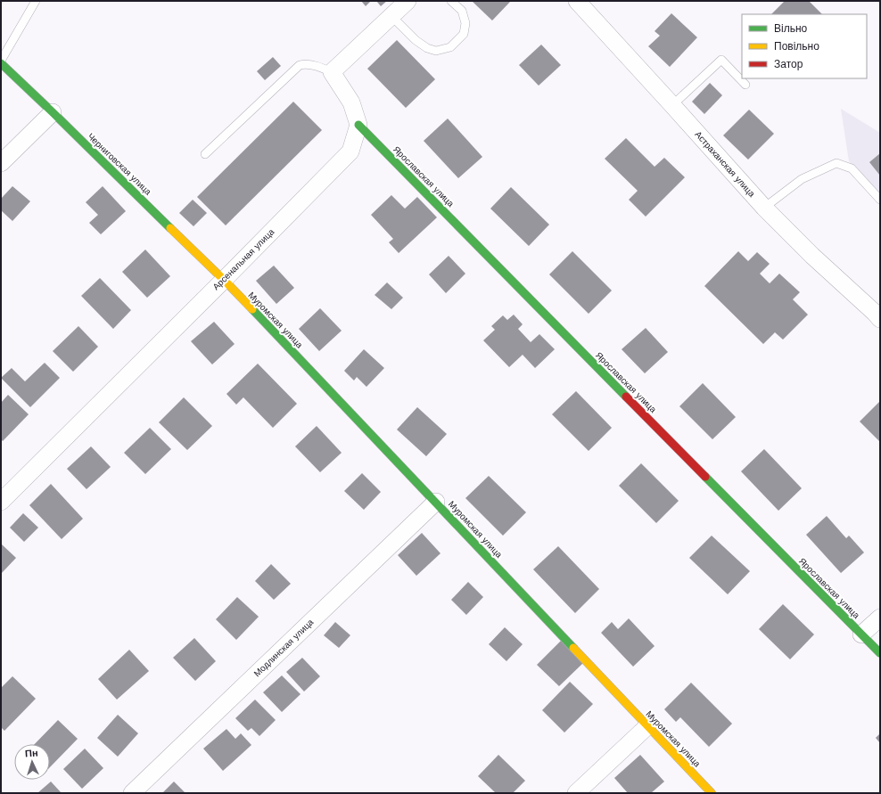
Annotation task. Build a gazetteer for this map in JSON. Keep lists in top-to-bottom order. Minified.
{"streets":{"street":["Черниговская улица","Астраханская улица","Ярославская улица","Арсенальная улица","Муромская улица","Модлинская улица"]},"crossings":[["Черниговская улица","Арсенальная улица"],["Черниговская улица","Муромская улица"],["Ярославская улица","Арсенальная улица"],["Арсенальная улица","Муромская улица"],["Муромская улица","Модлинская улица"]],"legend":["Вільно","Повільно","Затор"],"north":"top"}
